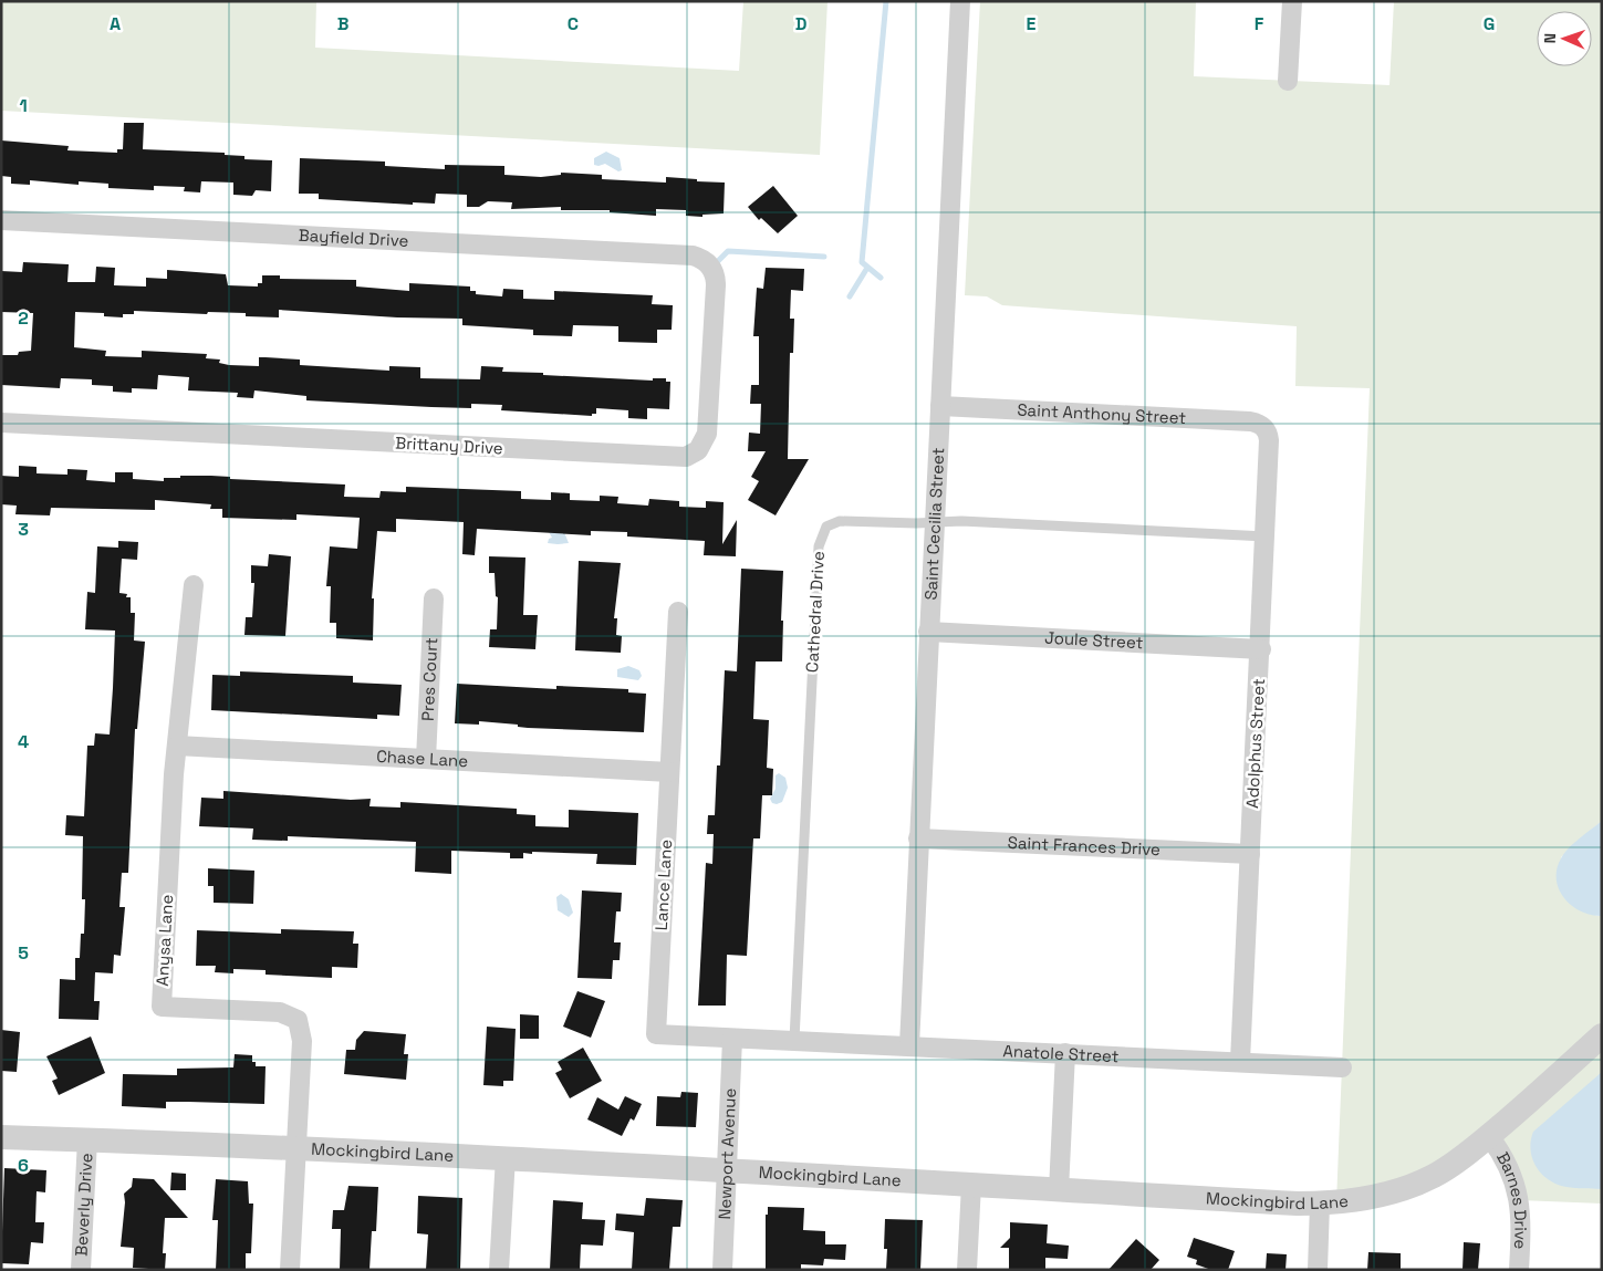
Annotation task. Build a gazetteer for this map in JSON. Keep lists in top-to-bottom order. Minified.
{"streets":{"street":["Bayfield Drive","Saint Anthony Street","Brittany Drive","Saint Cecilia Street","Joule Street","Pres Court","Adolphus Street","Chase Lane","Saint Frances Drive","Lance Lane","Anysa Lane","Anatole Street","Mockingbird Lane","Newport Avenue","Barnes Drive","Beverly Drive"],"lane":["Cathedral Drive"]},"crossings":[["Bayfield Drive","Brittany Drive"],["Saint Anthony Street","Saint Cecilia Street"],["Saint Anthony Street","Adolphus Street"],["Saint Cecilia Street","Cathedral Drive"],["Saint Cecilia Street","Joule Street"],["Saint Cecilia Street","Saint Frances Drive"],["Saint Cecilia Street","Anatole Street"],["Cathedral Drive","Adolphus Street"],["Cathedral Drive","Lance Lane"],["Cathedral Drive","Anatole Street"],["Joule Street","Adolphus Street"],["Pres Court","Chase Lane"],["Adolphus Street","Saint Frances Drive"],["Adolphus Street","Anatole Street"],["Chase Lane","Lance Lane"],["Chase Lane","Anysa Lane"],["Lance Lane","Anatole Street"],["Lance Lane","Newport Avenue"],["Anysa Lane","Mockingbird Lane"],["Mockingbird Lane","Newport Avenue"],["Mockingbird Lane","Barnes Drive"],["Mockingbird Lane","Beverly Drive"]],"north":"left","grid":{"columns":["A","B","C","D","E","F","G"],"rows":["1","2","3","4","5","6"]}}
